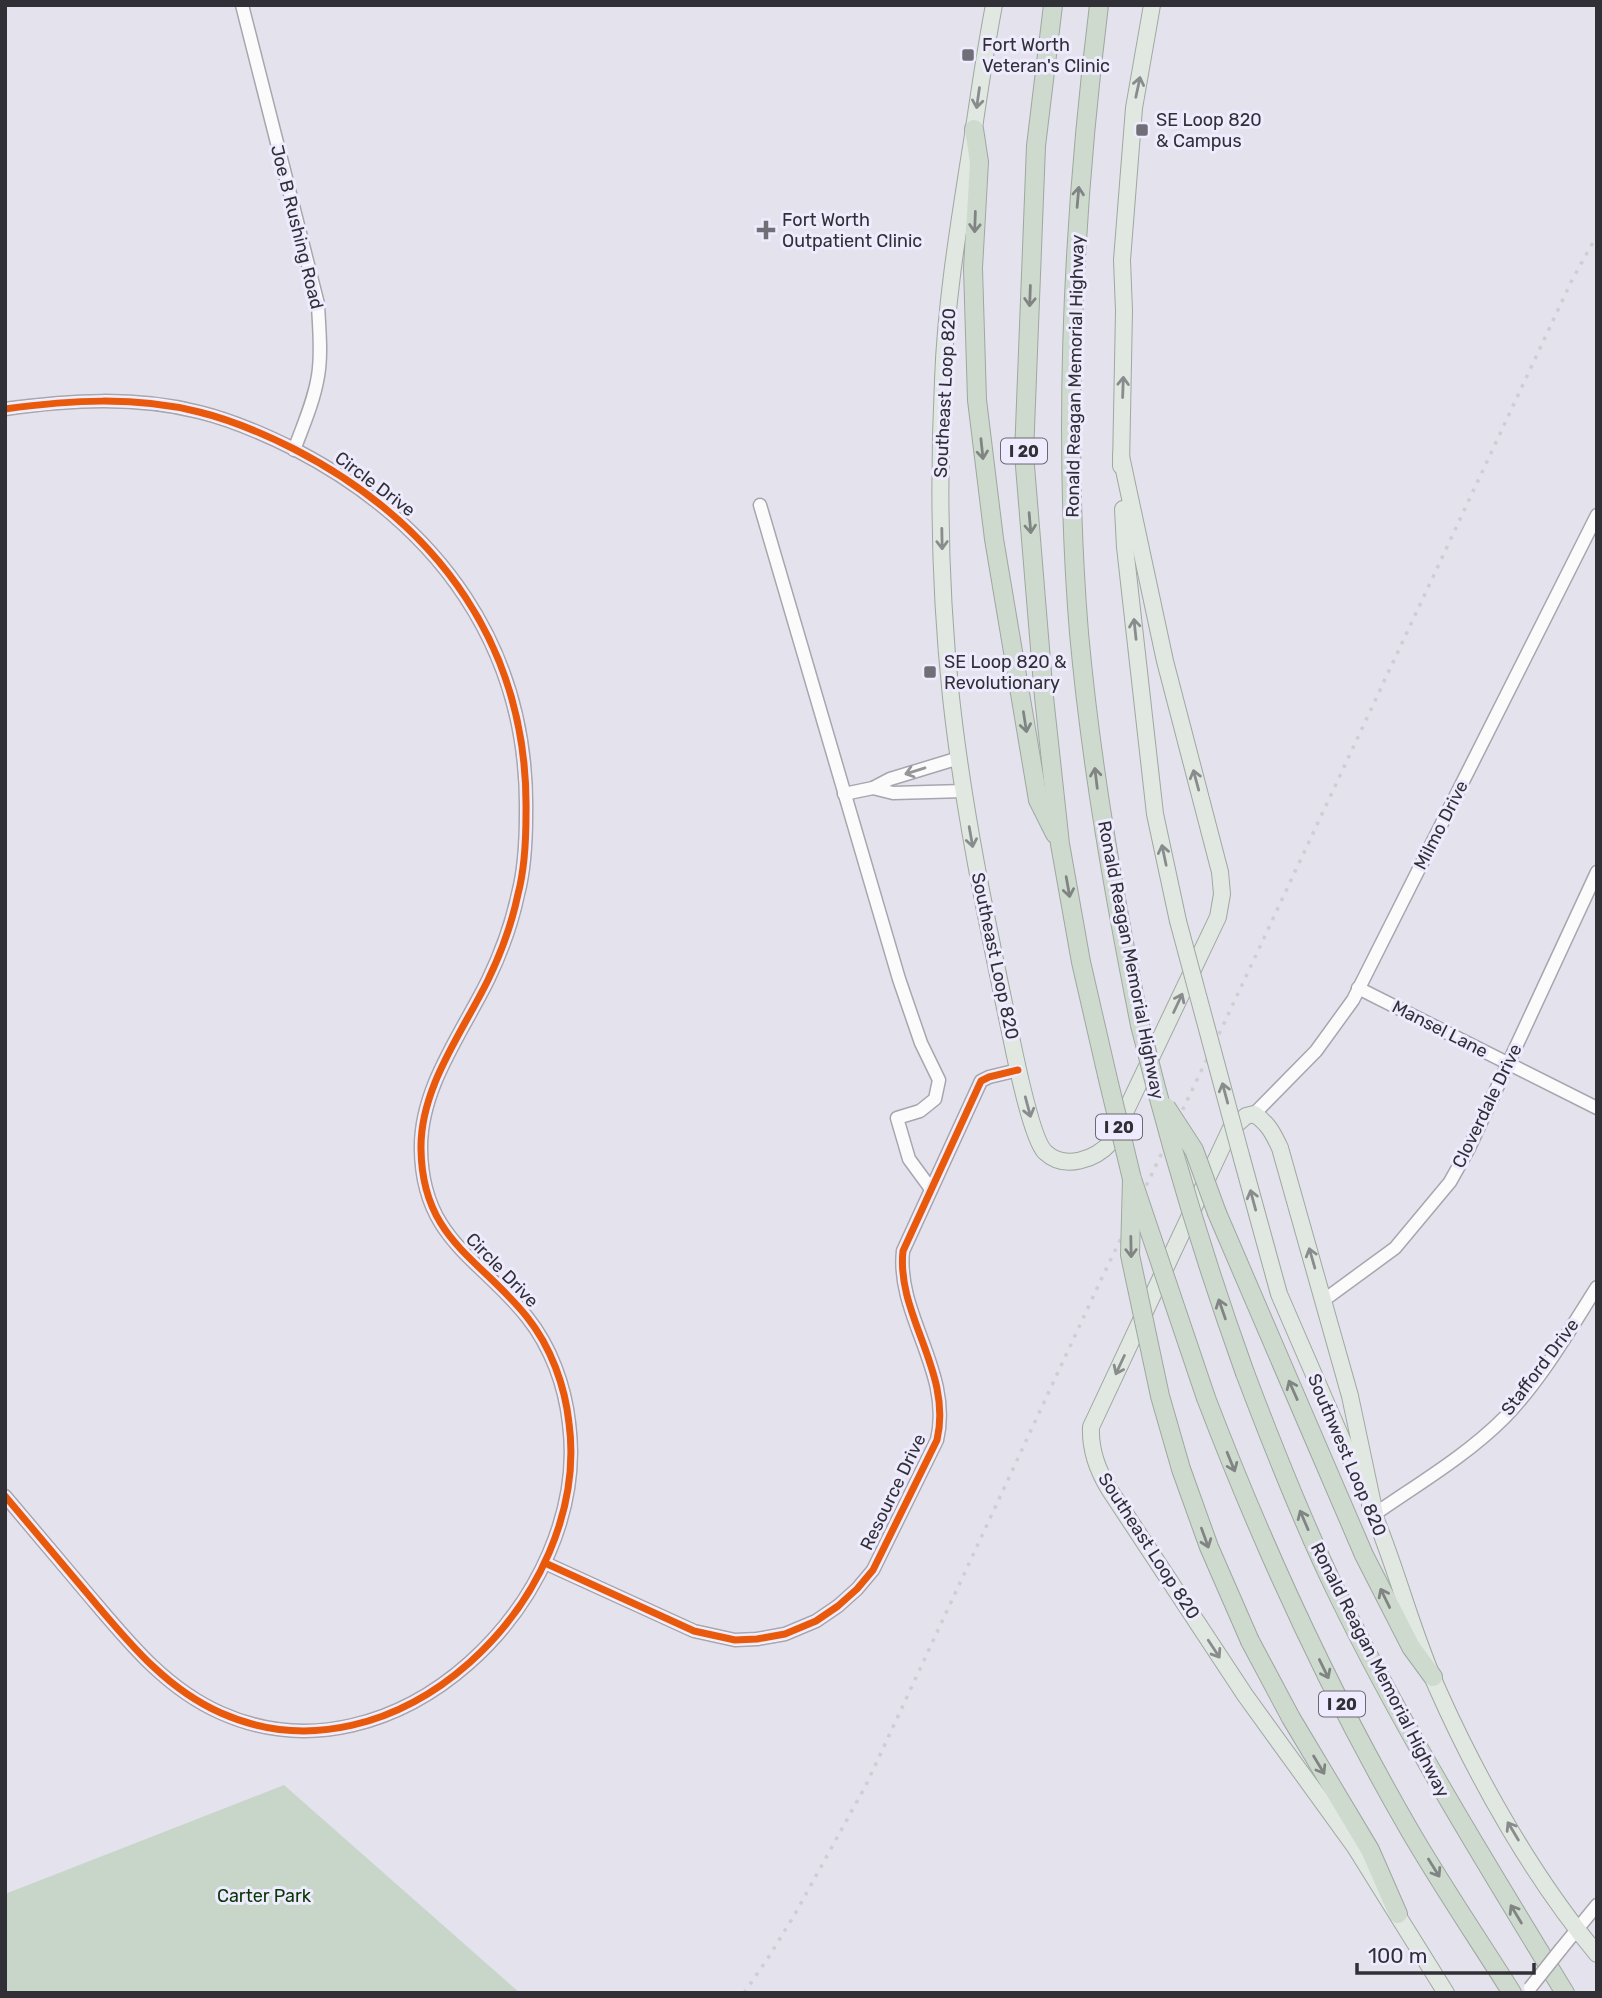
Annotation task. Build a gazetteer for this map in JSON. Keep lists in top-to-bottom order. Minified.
{"streets":{"highway":["Ronald Reagan Memorial Highway","I 20"],"main road":["Southeast Loop 820","Southwest Loop 820"],"street":["Joe B Rushing Road","Circle Drive","Milmo Drive","Mansel Lane","Cloverdale Drive","Stafford Drive","Resource Drive"]},"crossings":[["Joe B Rushing Road","Circle Drive"],["Southeast Loop 820","Milmo Drive"],["Southeast Loop 820","Southwest Loop 820"],["Southeast Loop 820","Resource Drive"],["Circle Drive","Resource Drive"],["Milmo Drive","Mansel Lane"],["Mansel Lane","Cloverdale Drive"],["Stafford Drive","Southwest Loop 820"]],"parks":["Carter Park"],"places":{"transit":["Fort Worth Veteran's Clinic","SE Loop 820 & Campus","SE Loop 820 & Revolutionary"],"health":["Fort Worth Outpatient Clinic"]},"scale_bar":"100 m"}
